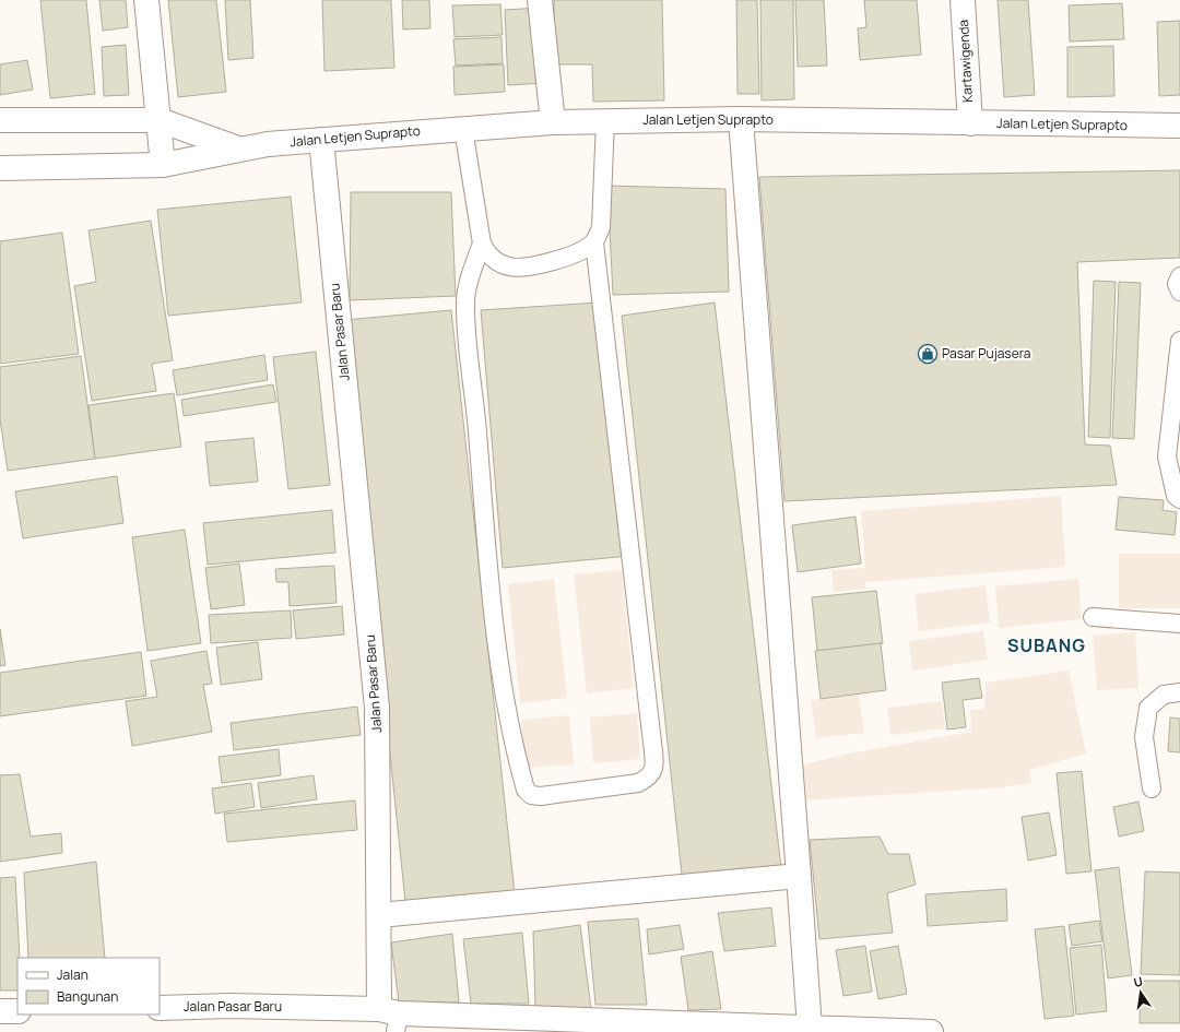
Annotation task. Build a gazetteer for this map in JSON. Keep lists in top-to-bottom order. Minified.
{"streets":{"street":["Kartawigenda","Jalan Letjen Suprapto","Jalan Pasar Baru"]},"crossings":[["Kartawigenda","Jalan Letjen Suprapto"],["Jalan Letjen Suprapto","Jalan Pasar Baru"]],"districts":["SUBANG"],"places":{"shop":["Pasar Pujasera"]},"legend":["Jalan","Bangunan"],"north":"top"}
